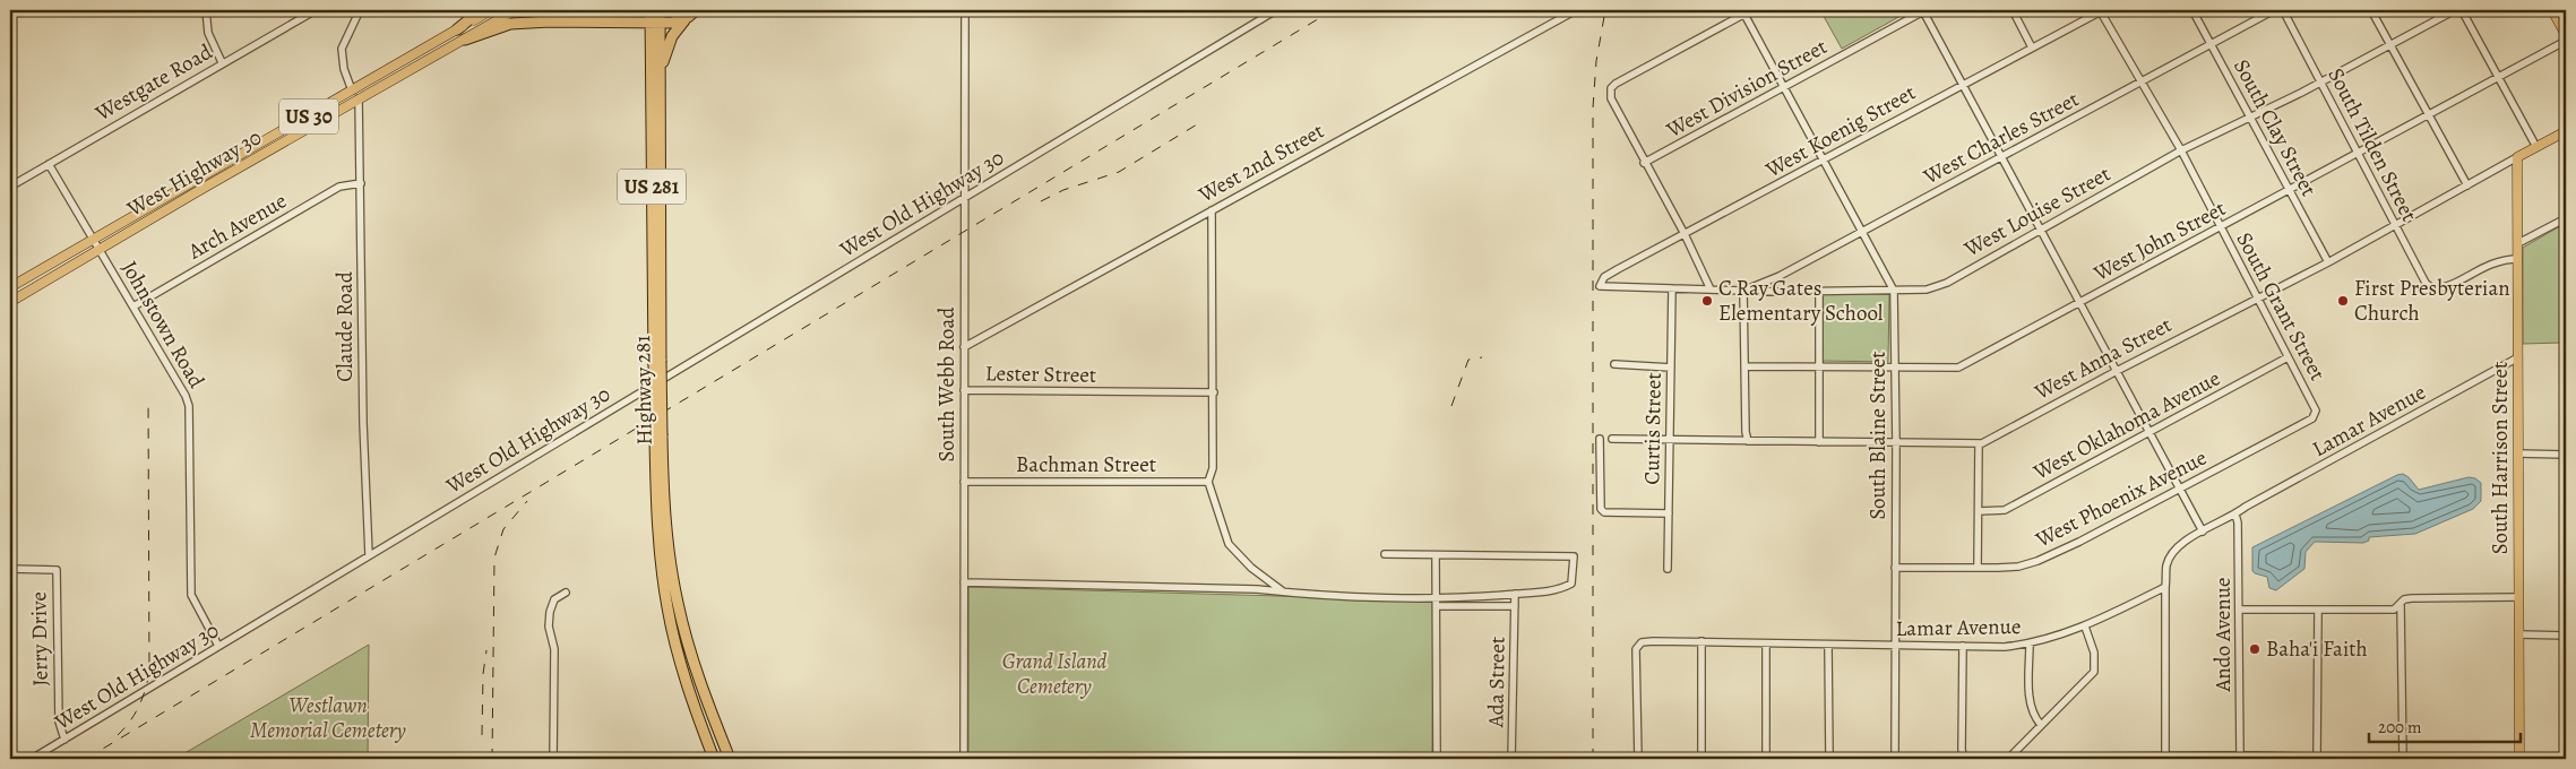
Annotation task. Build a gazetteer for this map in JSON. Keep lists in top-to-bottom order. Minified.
{"streets":{"highway":["US 281","Highway 281"],"main road":["US 30","West Highway 30","West Anna Street","South Harrison Street"],"street":["Westgate Road","West Division Street","South Clay Street","West Koenig Street","West Charles Street","South Tilden Street","West 2nd Street","West Old Highway 30","West Louise Street","Arch Avenue","West John Street","South Grant Street","Johnstown Road","Claude Road","Lester Street","South Webb Road","Lamar Avenue","West Oklahoma Avenue","Curtis Street","South Blaine Street","Bachman Street","West Phoenix Avenue","Ando Avenue","Jerry Drive","Ada Street"]},"crossings":[["Westgate Road","Johnstown Road"],["West Division Street","South Blaine Street"],["South Clay Street","West Charles Street"],["South Clay Street","West Louise Street"],["South Clay Street","West John Street"],["South Clay Street","West Anna Street"],["West Koenig Street","West Louise Street"],["West Koenig Street","South Grant Street"],["West Koenig Street","South Blaine Street"],["West Charles Street","West Louise Street"],["West Charles Street","South Grant Street"],["West Charles Street","South Blaine Street"],["South Tilden Street","West Louise Street"],["South Tilden Street","West John Street"],["South Tilden Street","West Anna Street"],["South Tilden Street","South Harrison Street"],["West 2nd Street","South Webb Road"],["West Highway 30","Johnstown Road"],["West Highway 30","Claude Road"],["West Old Highway 30","Johnstown Road"],["West Old Highway 30","Claude Road"],["West Old Highway 30","South Webb Road"],["West Old Highway 30","Jerry Drive"],["West Louise Street","South Grant Street"],["West Louise Street","Curtis Street"],["West Louise Street","South Blaine Street"],["Arch Avenue","Johnstown Road"],["Arch Avenue","Claude Road"],["West John Street","South Grant Street"],["West John Street","South Blaine Street"],["South Grant Street","West Anna Street"],["South Grant Street","West Oklahoma Avenue"],["South Grant Street","West Phoenix Avenue"],["West Anna Street","Curtis Street"],["West Anna Street","South Blaine Street"],["West Anna Street","South Harrison Street"],["Lester Street","South Webb Road"],["South Webb Road","Bachman Street"],["Lamar Avenue","South Blaine Street"],["Lamar Avenue","South Harrison Street"],["Lamar Avenue","Ando Avenue"],["South Blaine Street","West Phoenix Avenue"]],"parks":["Grand Island Cemetery","Westlawn Memorial Cemetery"],"places":["C Ray Gates Elementary School","First Presbyterian Church","Baha'i Faith"],"scale_bar":"200 m"}
